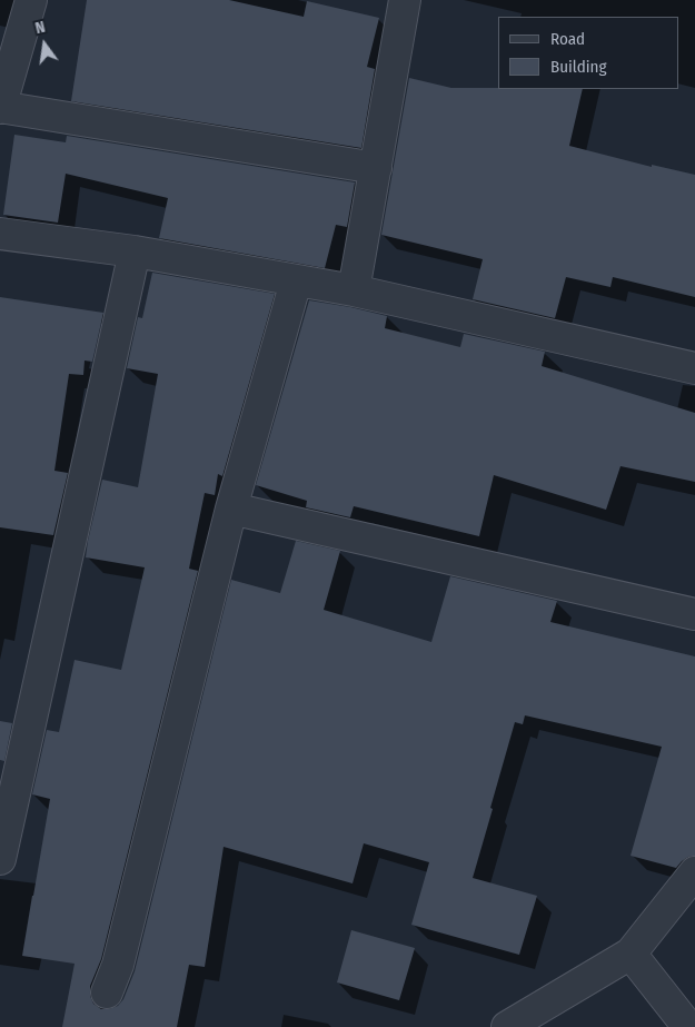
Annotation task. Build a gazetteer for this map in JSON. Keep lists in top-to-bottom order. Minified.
{"legend":["Road","Building"],"north":"top"}
